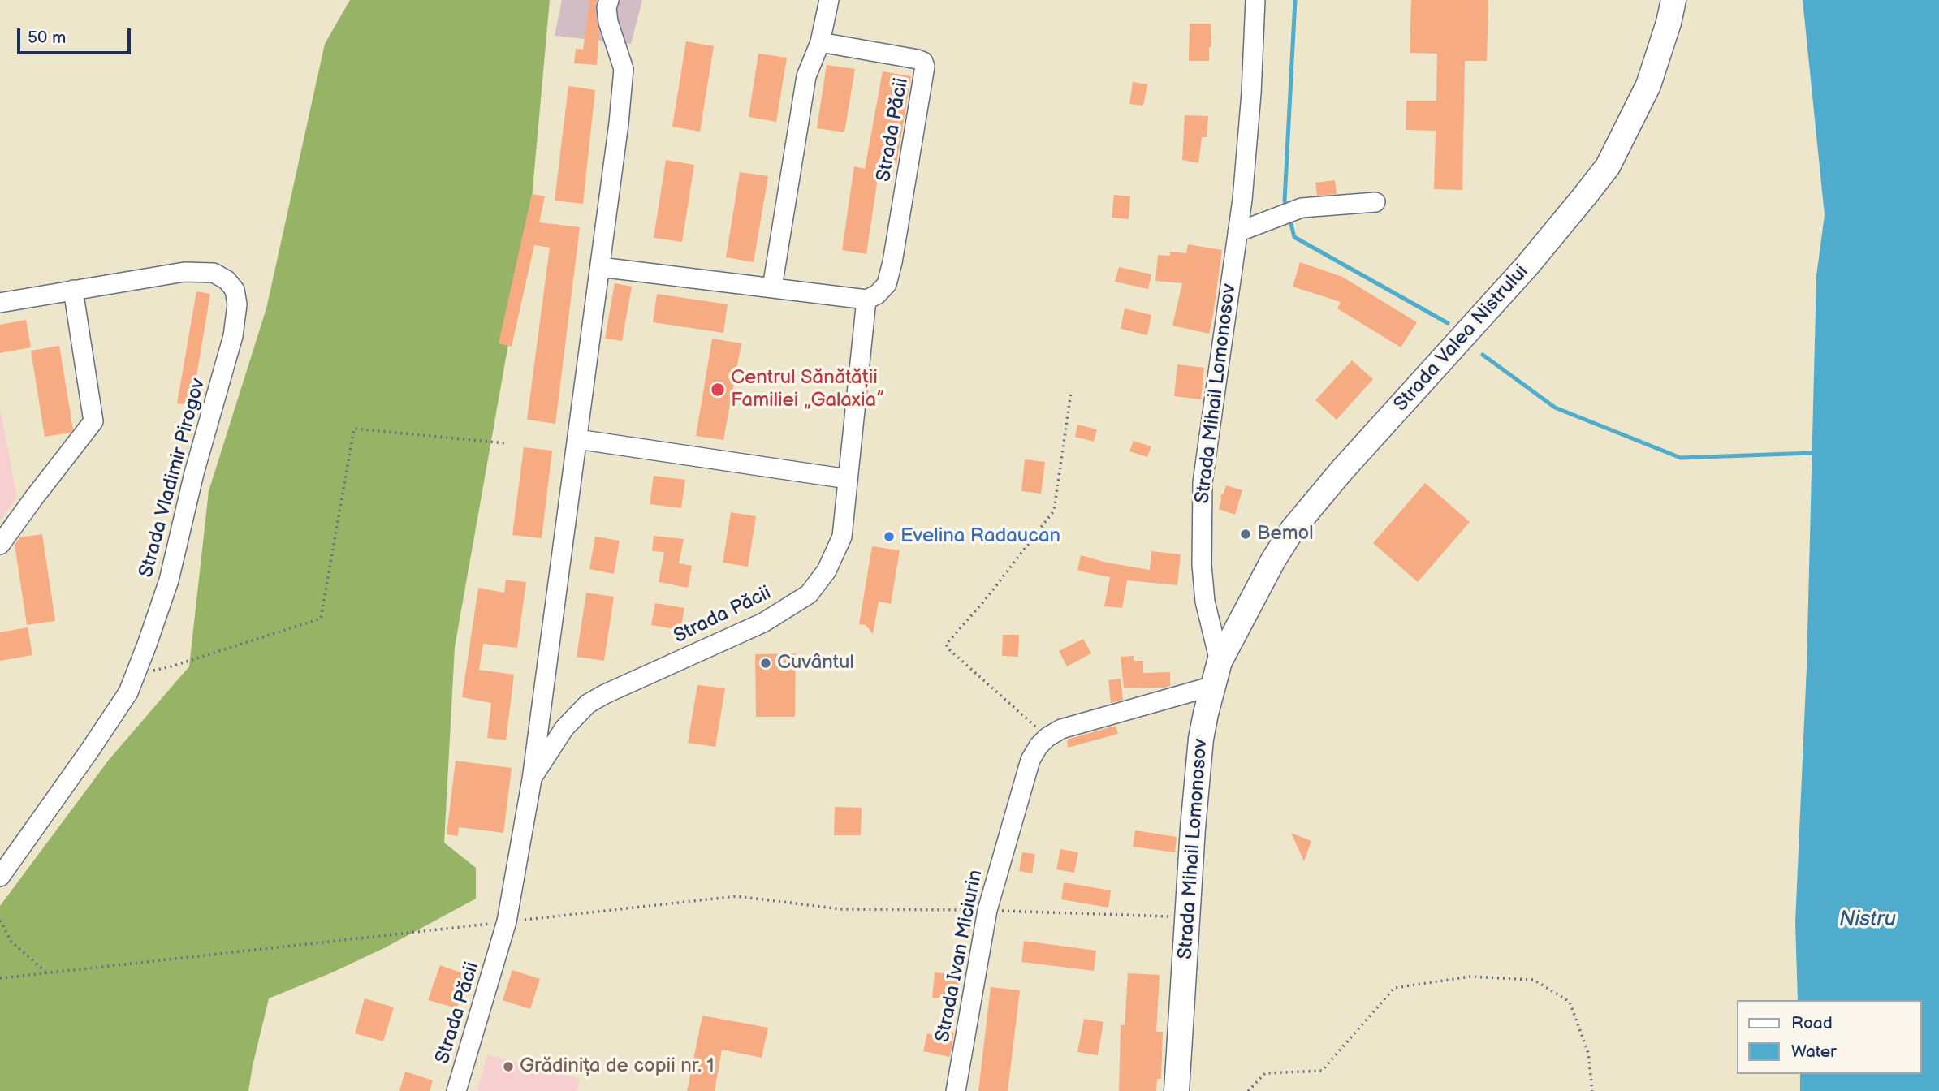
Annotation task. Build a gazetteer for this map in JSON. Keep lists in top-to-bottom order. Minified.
{"streets":{"main road":["Strada Valea Nistrului","Strada Mihail Lomonosov"],"street":["Strada Păcii","Strada Vladimir Pirogov","Strada Ivan Miciurin"]},"crossings":[["Strada Valea Nistrului","Strada Mihail Lomonosov"],["Strada Mihail Lomonosov","Strada Ivan Miciurin"]],"water":["Nistru"],"places":["Centrul Sănătății Familiei „Galaxia”","Bemol","Evelina Radaucan","Cuvântul","Grădinița de copii nr. 1"],"legend":["Road","Water"],"scale_bar":"50 m"}
